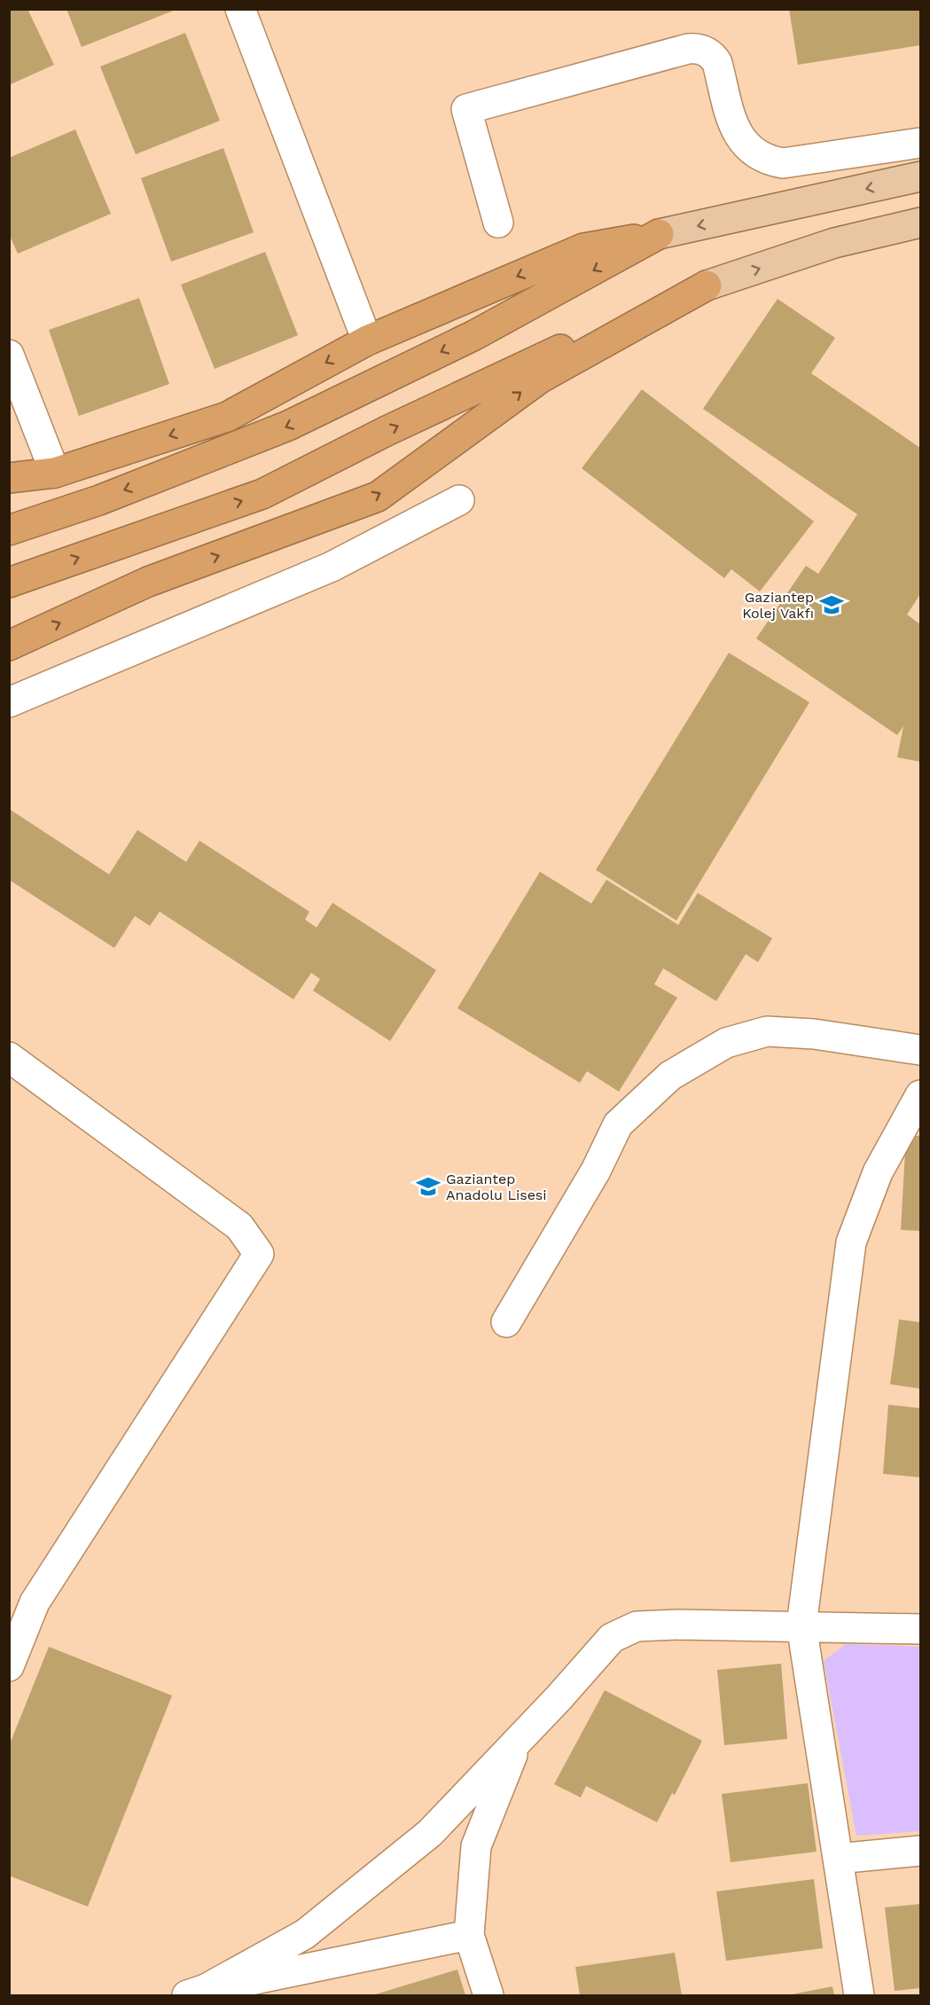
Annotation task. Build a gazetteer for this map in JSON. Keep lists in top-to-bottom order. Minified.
{"places":{"school or university":["Gaziantep Kolej Vakfı","Gaziantep Anadolu Lisesi"]}}
